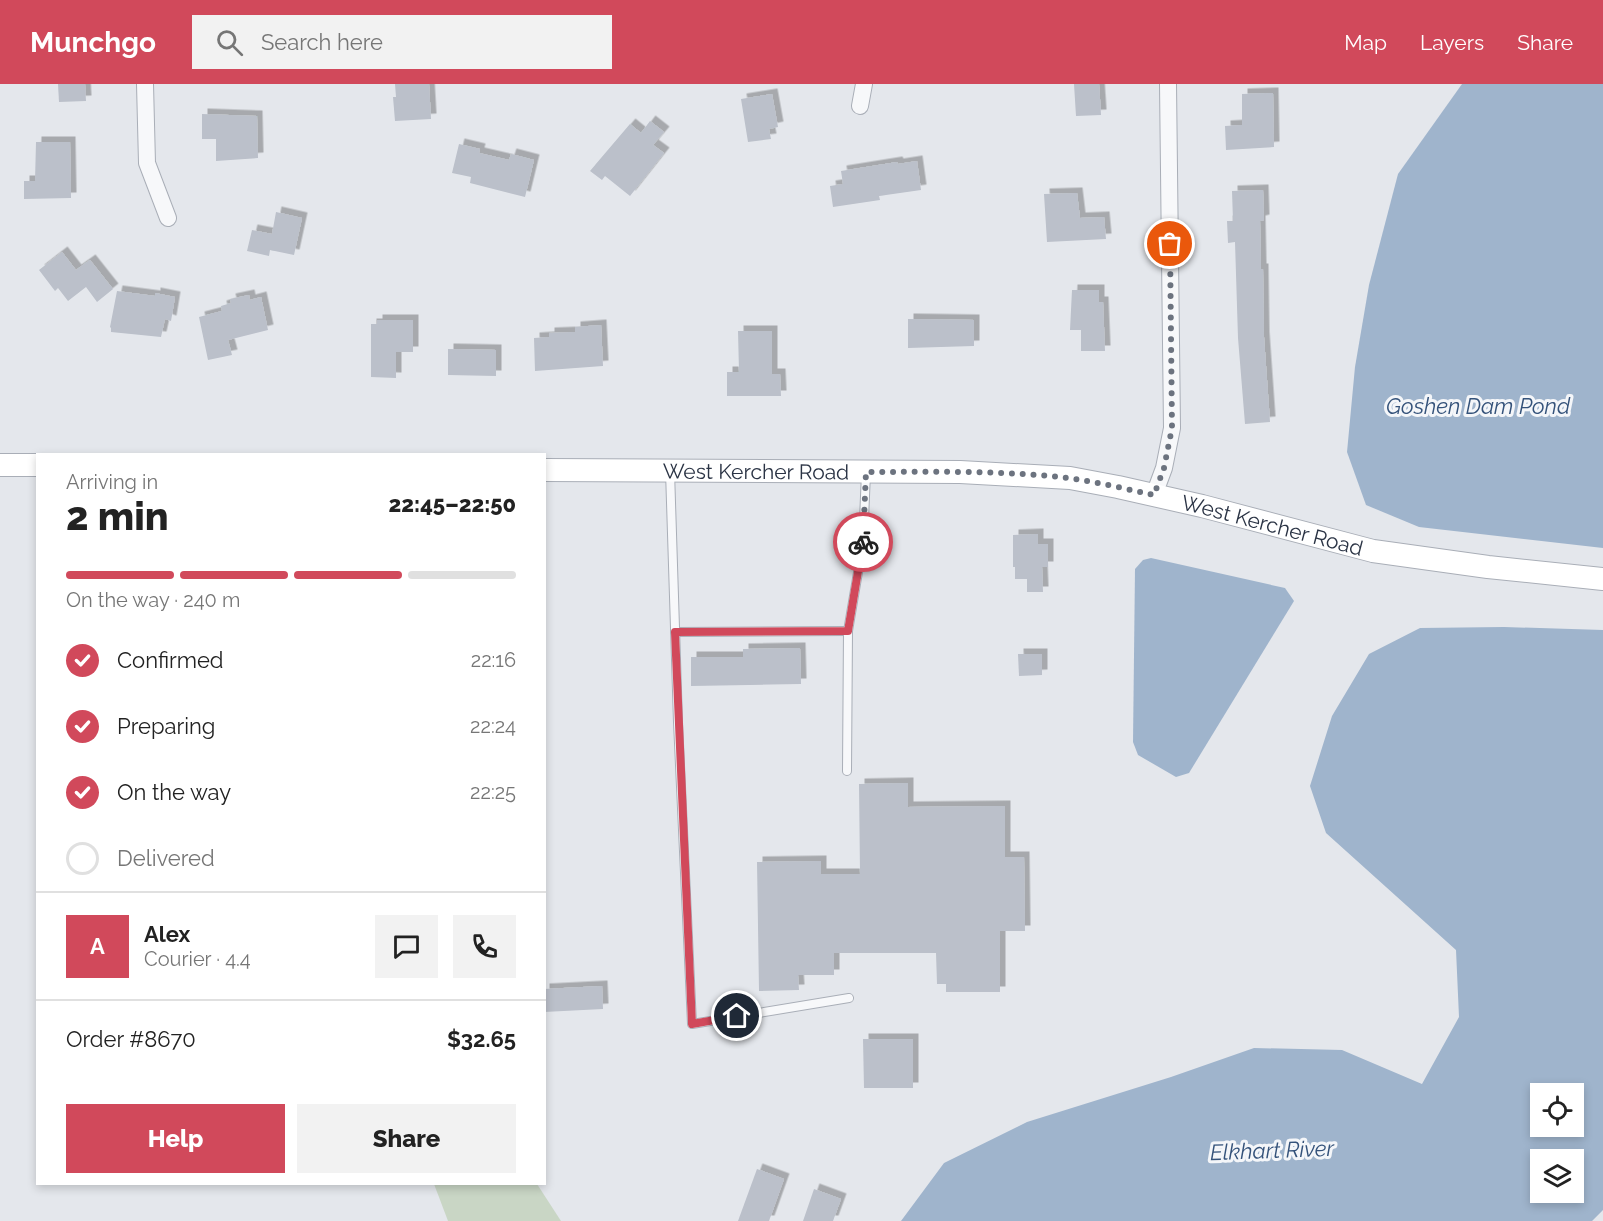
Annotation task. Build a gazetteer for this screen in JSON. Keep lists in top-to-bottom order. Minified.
{"streets":{"main road":["West Kercher Road"]},"water":["Goshen Dam Pond","Elkhart River"],"page":{"header":"Munchgo","search":"Search here","nav":["Map","Layers","Share"],"heading":["2 min","Arriving in","22:45–22:50"],"panel":["Alex","Courier · 4.4","Order #8670","$32.65"],"bar":"On the way · 240 m","list":[["Confirmed","22:16"],["Preparing","22:24"],["On the way","22:25"],"Delivered"],"round":"A","buttons":["Help","Share"]}}
